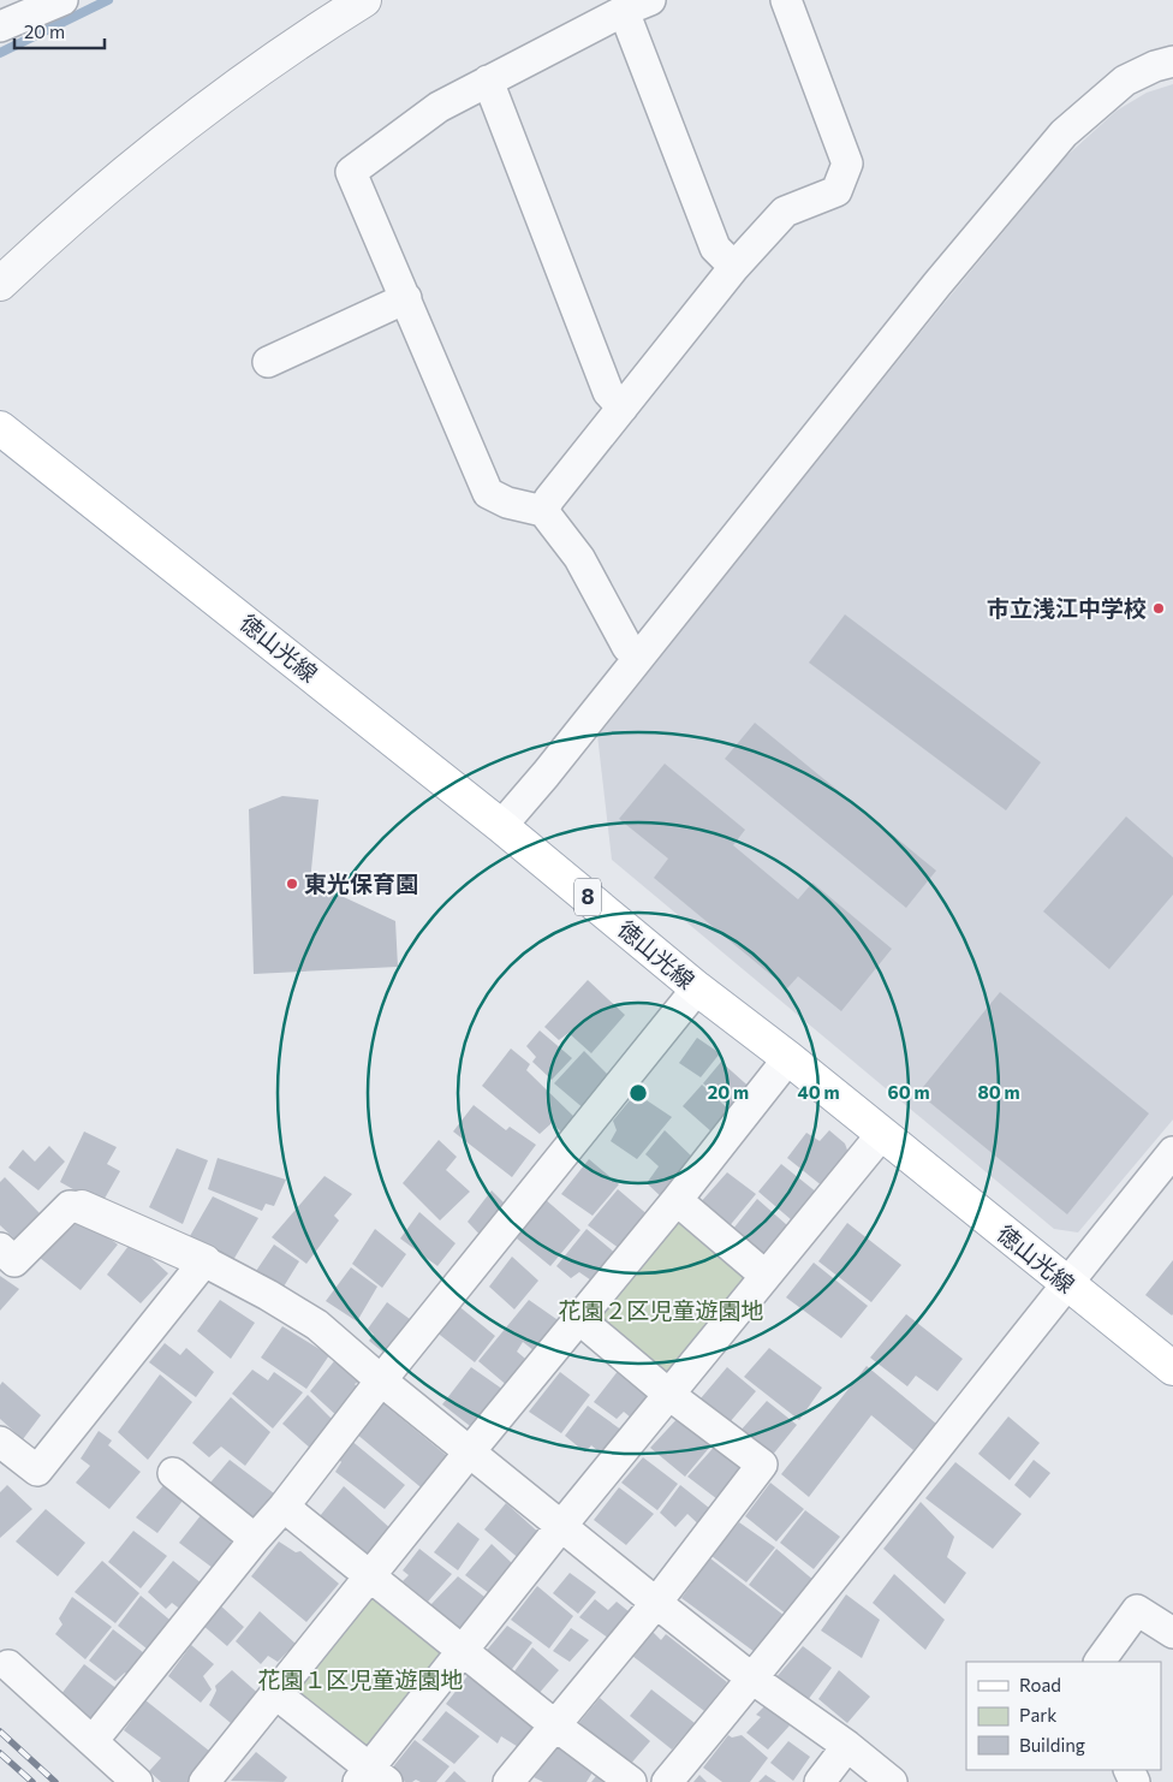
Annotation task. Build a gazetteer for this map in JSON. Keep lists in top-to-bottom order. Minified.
{"streets":{"main road":["徳山光線","8"]},"parks":["花園２区児童遊園地","花園１区児童遊園地"],"places":["市立浅江中学校","東光保育園"],"legend":["Road","Park","Building"],"scale_bar":"20 m","rings":["20 m","40 m","60 m","80 m"]}
